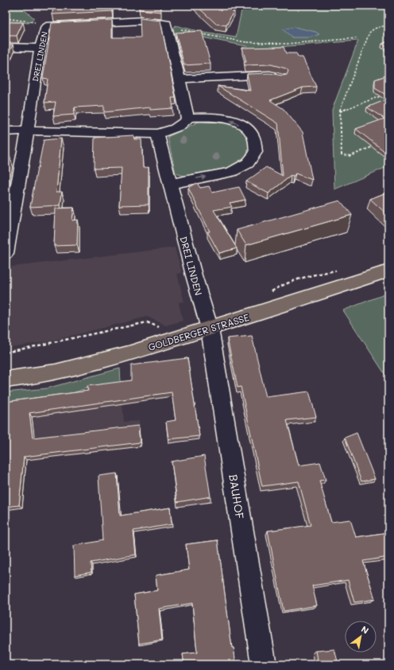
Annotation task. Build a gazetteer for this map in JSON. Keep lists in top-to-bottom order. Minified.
{"streets":{"main road":["GOLDBERGER STRASSE"],"street":["DREI LINDEN","BAUHOF"]},"crossings":[["DREI LINDEN","GOLDBERGER STRASSE"],["DREI LINDEN","BAUHOF"],["GOLDBERGER STRASSE","BAUHOF"]],"north":"top right"}
